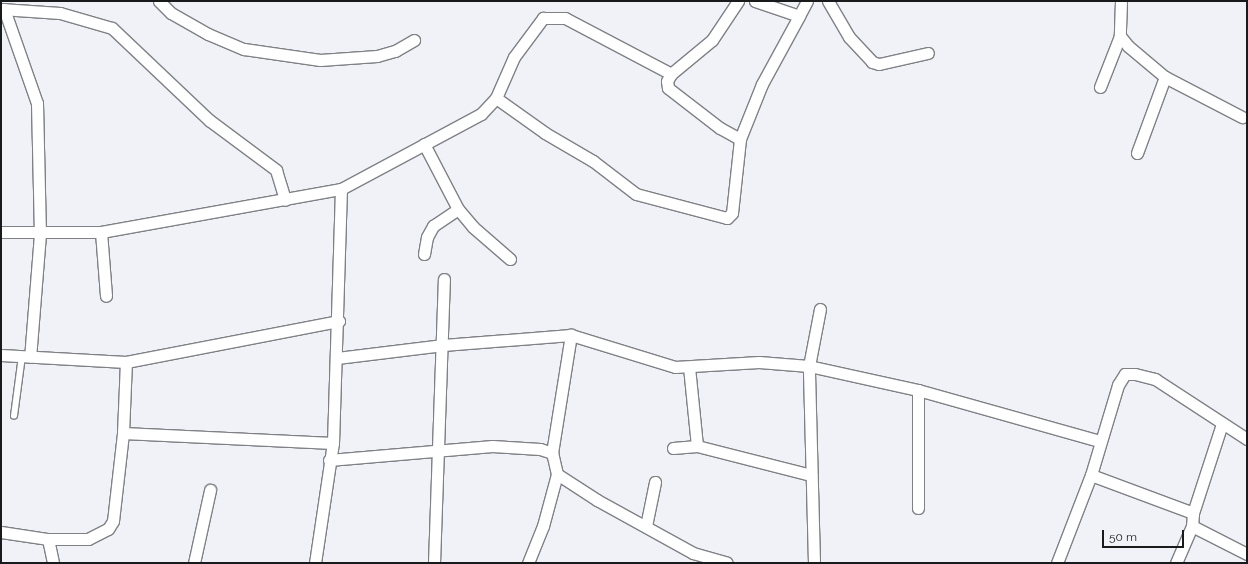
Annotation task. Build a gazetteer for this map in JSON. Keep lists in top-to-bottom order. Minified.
{"scale_bar":"50 m"}
